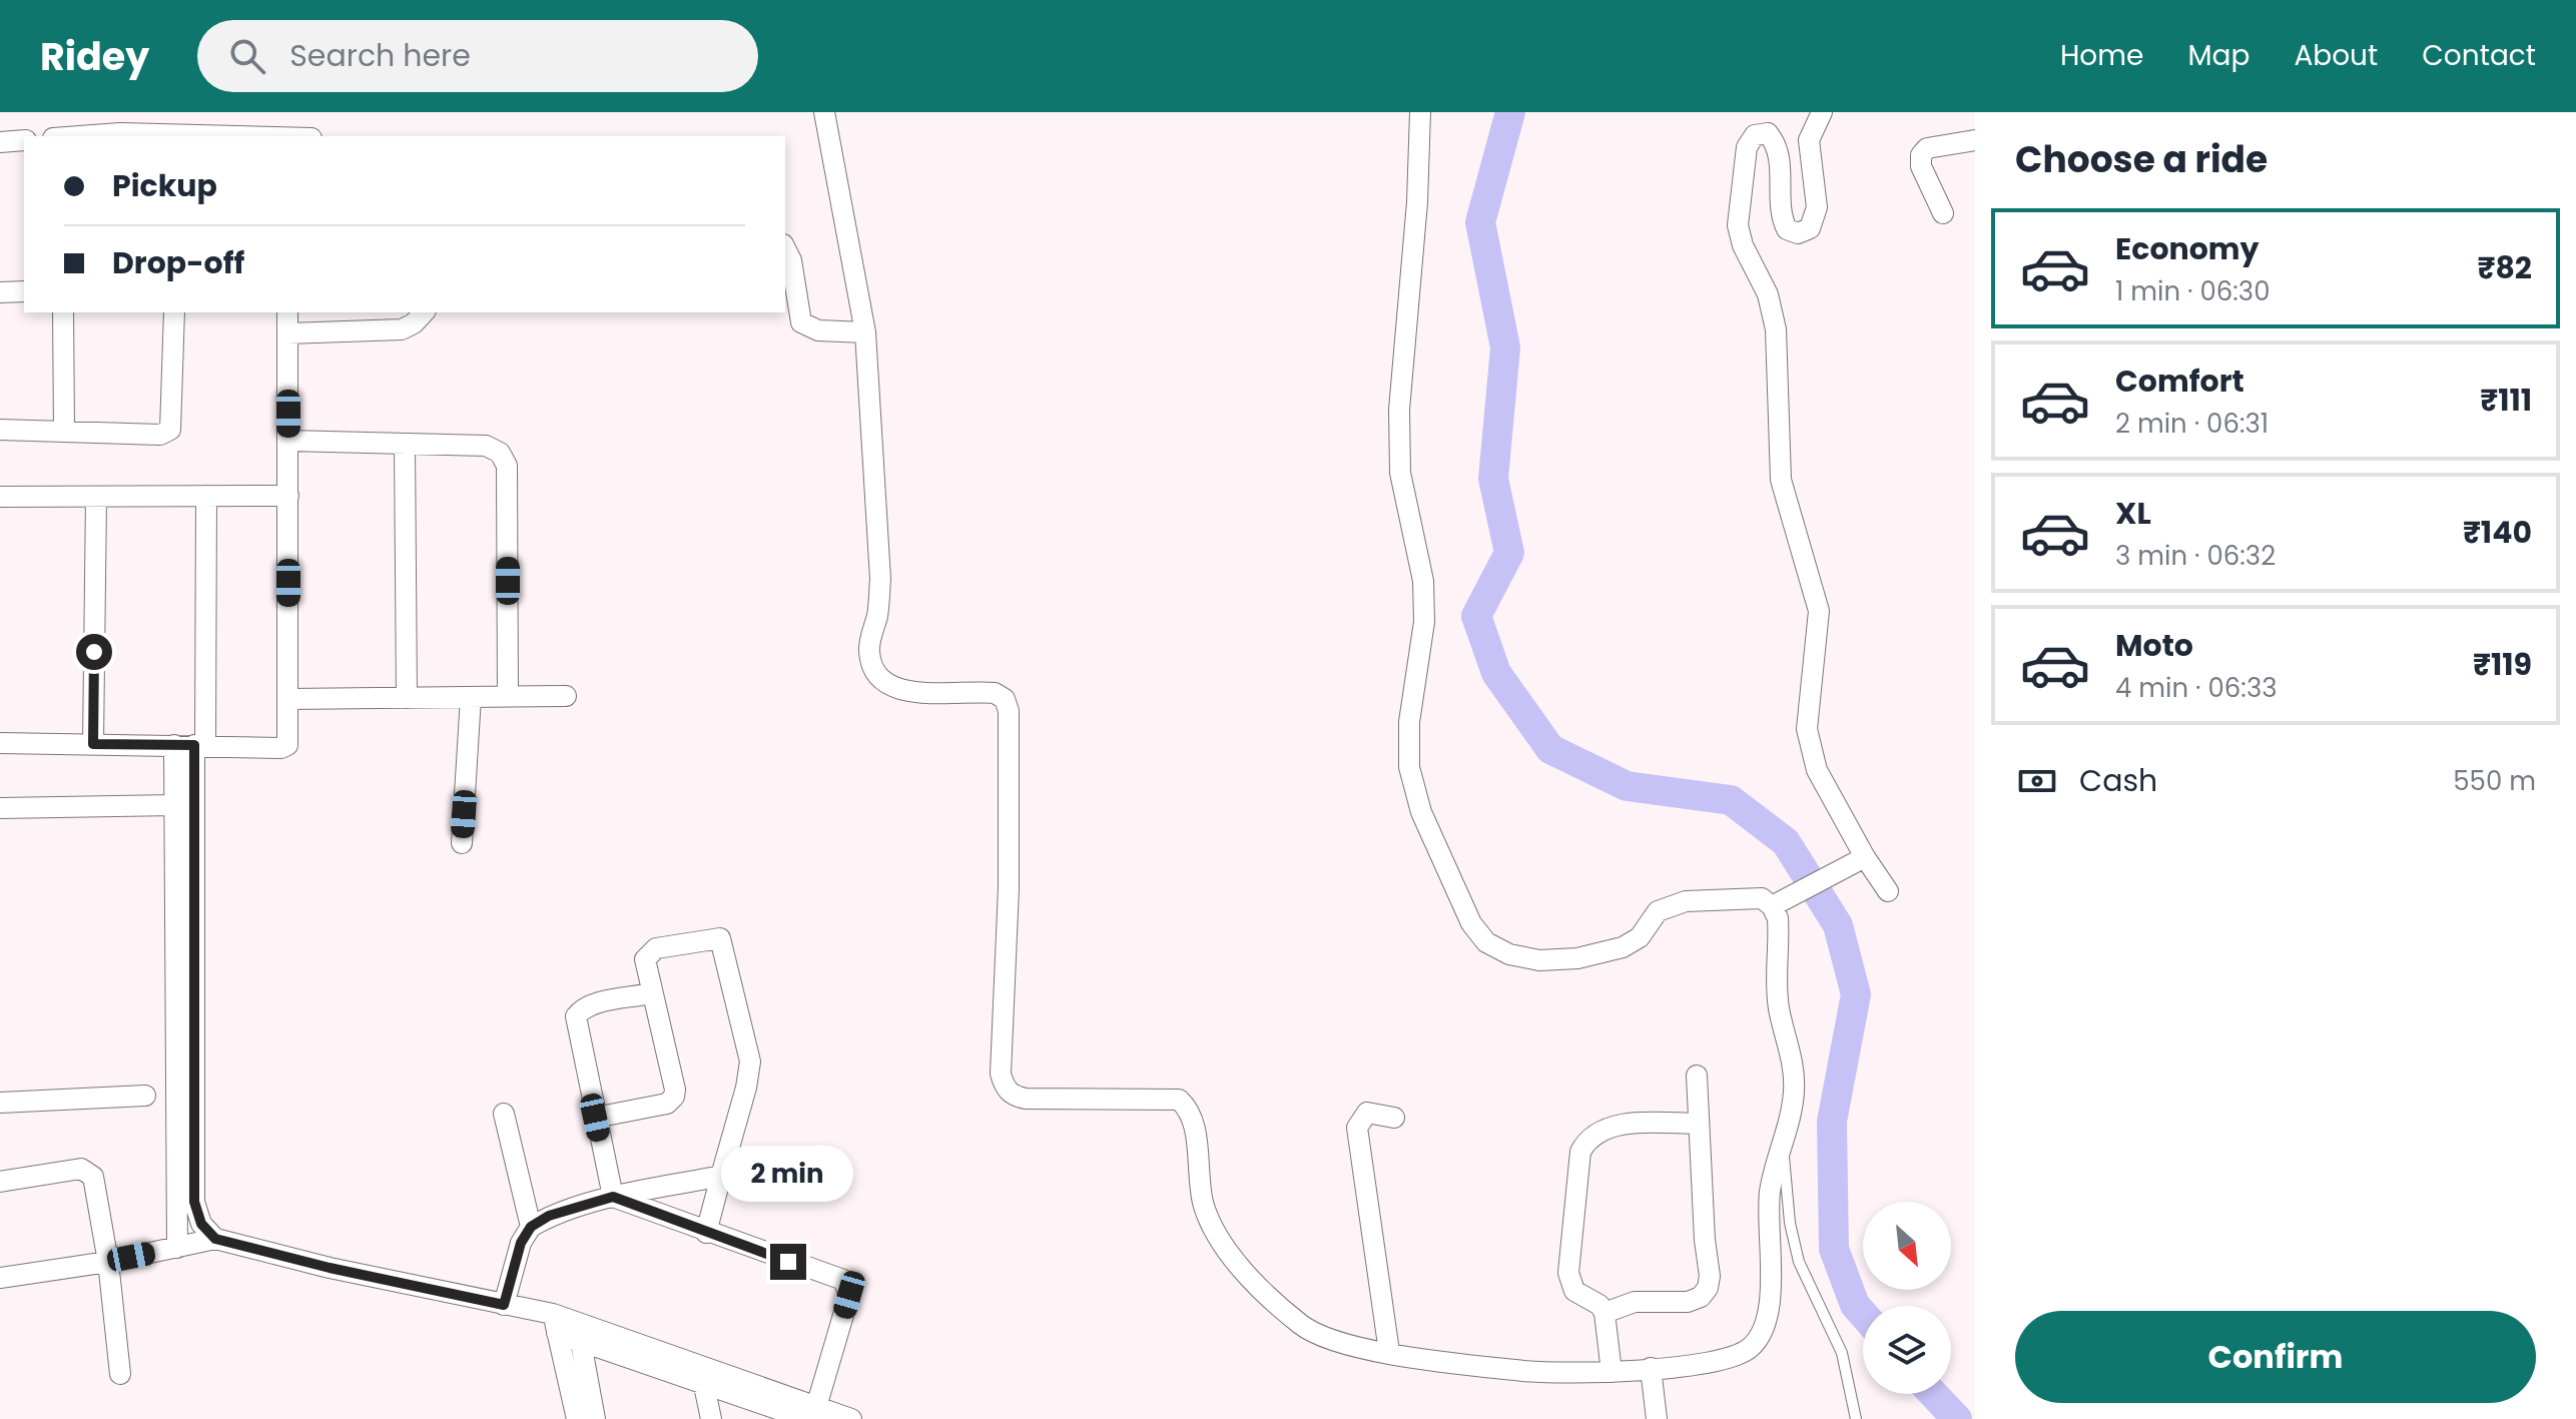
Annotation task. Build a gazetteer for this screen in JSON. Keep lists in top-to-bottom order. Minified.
{"north":"bottom right","page":{"header":"Ridey","search":"Search here","nav":["Home","Map","About","Contact"],"heading":"Choose a ride","banner":["Pickup","Drop-off"],"list":[{"name":"Economy","note":"1 min · 06:30","value":"₹82"},{"name":"Comfort","note":"2 min · 06:31","value":"₹111"},{"name":"XL","note":"3 min · 06:32","value":"₹140"},{"name":"Moto","note":"4 min · 06:33","value":"₹119"}],"pay":["Cash","550 m"],"bubble":"2 min","buttons":"Confirm"}}
